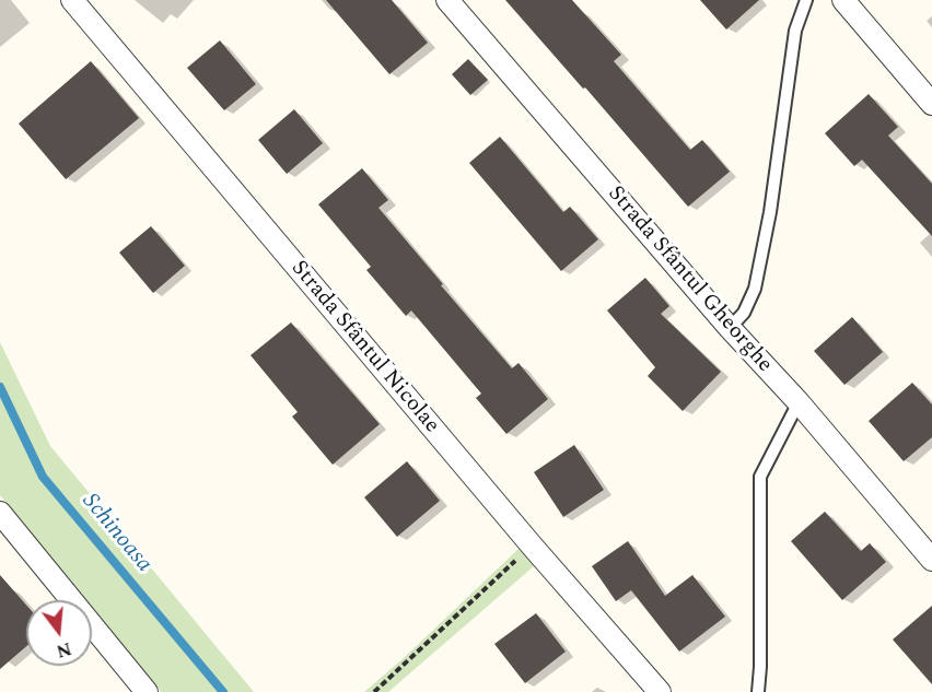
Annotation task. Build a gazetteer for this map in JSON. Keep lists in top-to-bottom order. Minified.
{"streets":{"street":["Strada Sfântul Gheorghe","Strada Sfântul Nicolae"]},"water":["Schinoasa"],"north":"bottom"}
